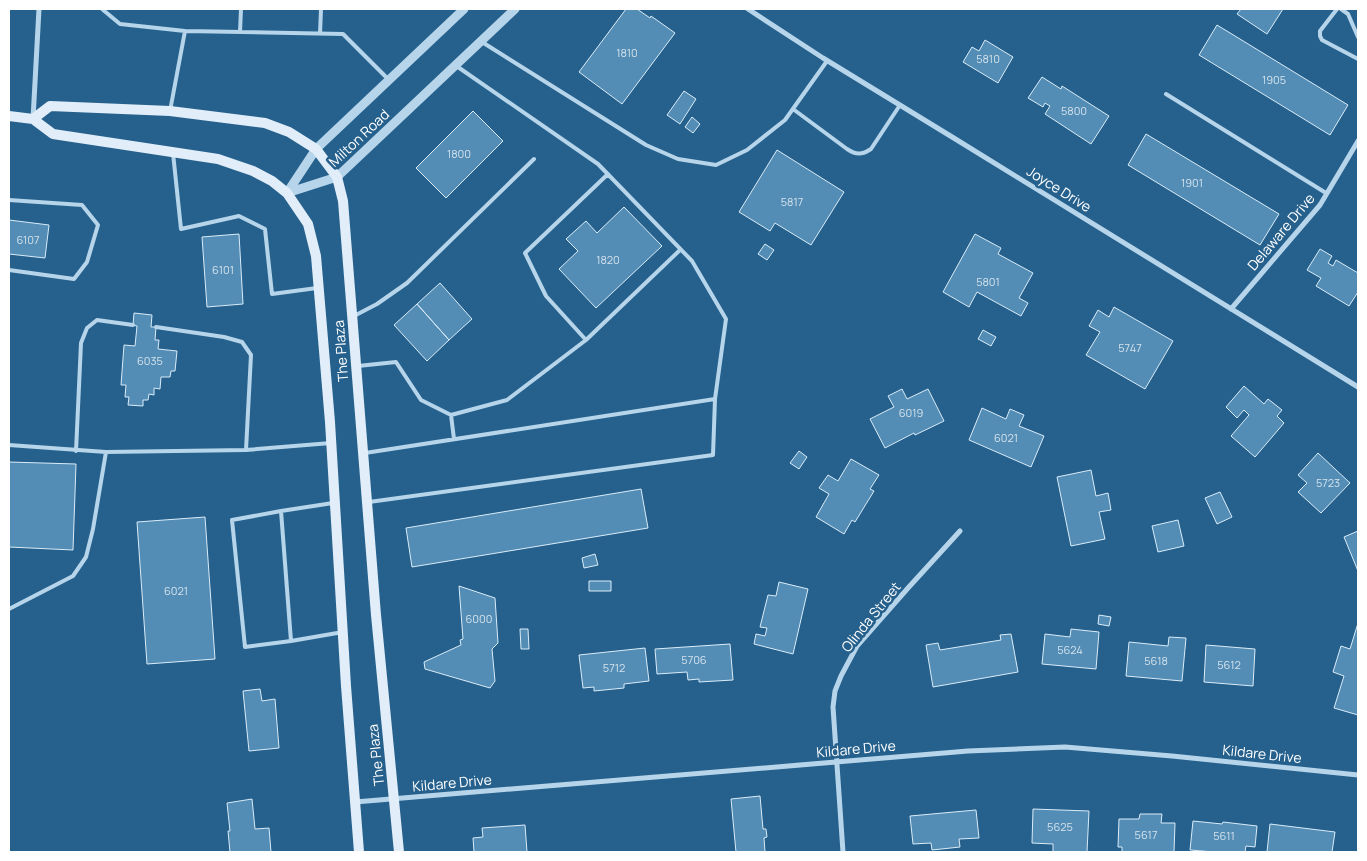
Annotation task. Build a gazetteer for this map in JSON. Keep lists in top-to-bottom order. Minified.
{"streets":{"main road":["The Plaza"],"street":["Milton Road","Joyce Drive","Delaware Drive","Olinda Street","Kildare Drive"]},"crossings":[["Milton Road","The Plaza"],["Joyce Drive","Delaware Drive"],["The Plaza","Kildare Drive"],["Olinda Street","Kildare Drive"]],"house_numbers":["1810","5810","1905","5800","1800","1901","5817","6107","1820","6101","5801","5747","6035","6019","6021","5723","6021","6000","5624","5706","5618","5612","5712","5625","5617","5611"]}
